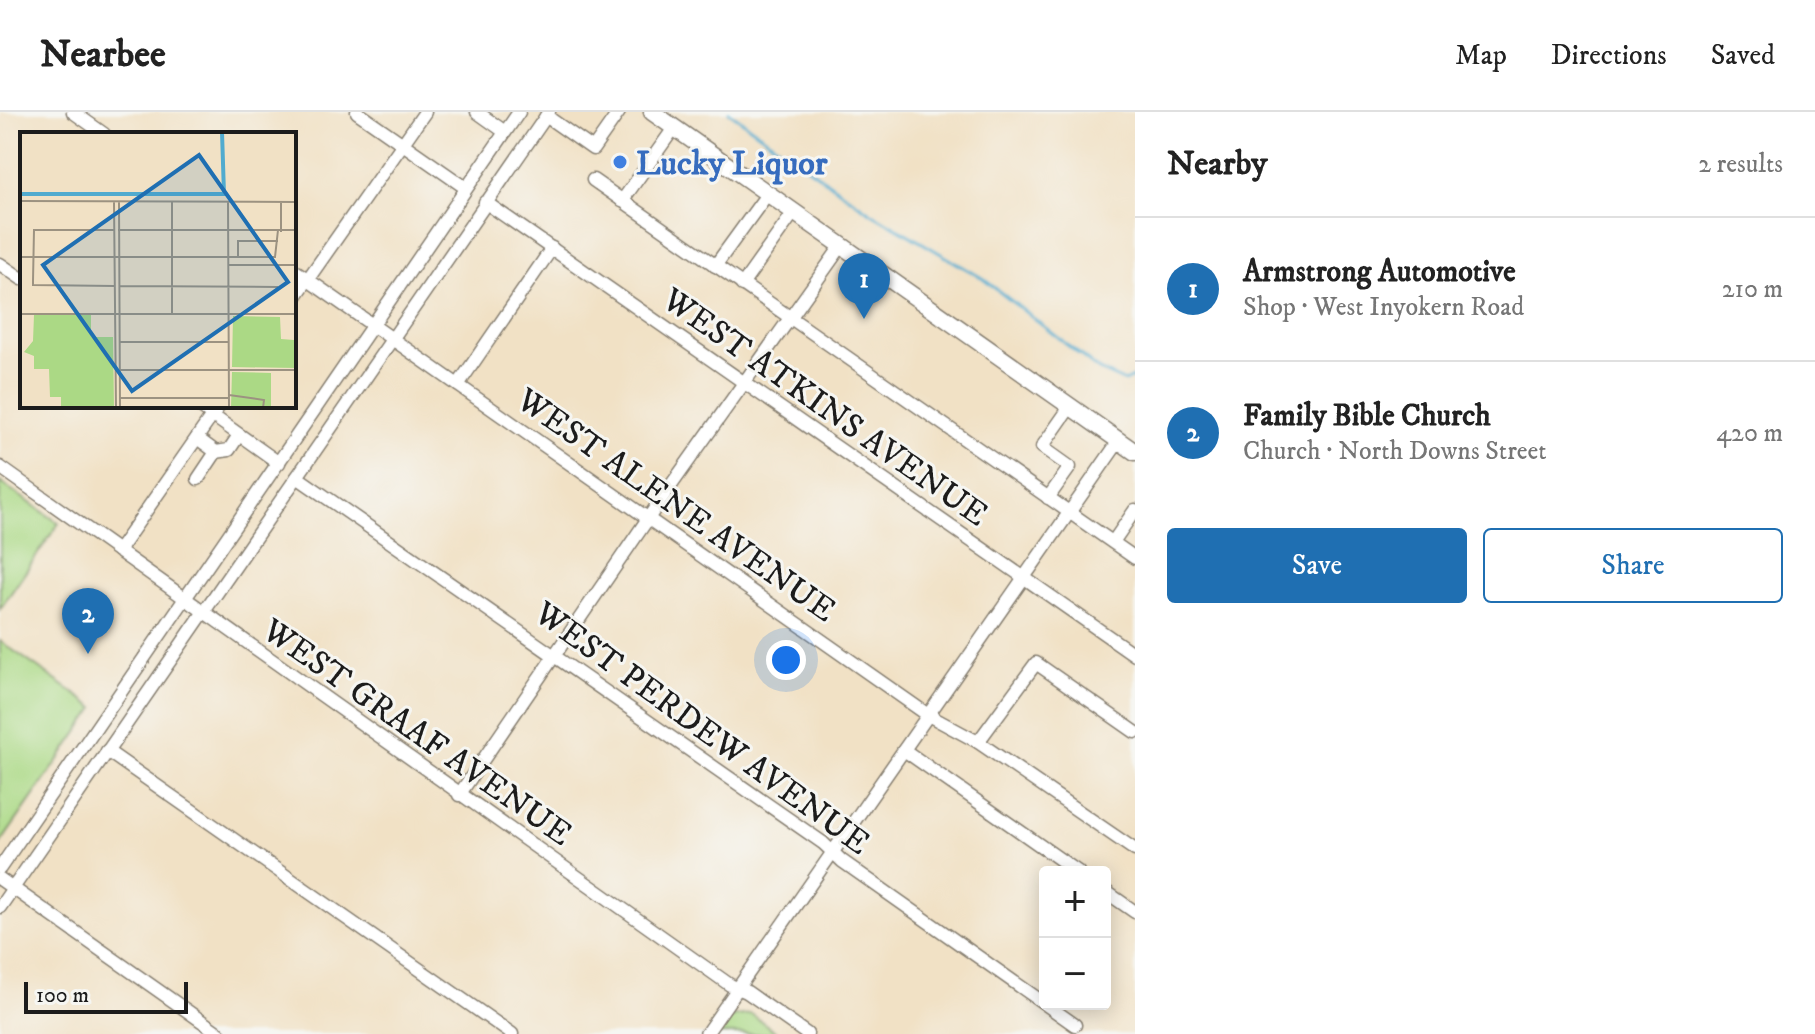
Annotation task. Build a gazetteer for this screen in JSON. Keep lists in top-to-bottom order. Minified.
{"streets":{"street":["WEST ATKINS AVENUE","WEST ALENE AVENUE","WEST PERDEW AVENUE","WEST GRAAF AVENUE"]},"places":["Lucky Liquor"],"scale_bar":"100 m","page":{"header":"Nearbee","nav":["Map","Directions","Saved"],"heading":["Nearby","2 results"],"list":[{"mark":"1","name":"Armstrong Automotive","note":"Shop · West Inyokern Road","value":"210 m"},{"mark":"2","name":"Family Bible Church","note":"Church · North Downs Street","value":"420 m"}],"pins":["1","2"],"buttons":["Save","Share"],"map_buttons":["+","−"],"scale":"100 m"}}
